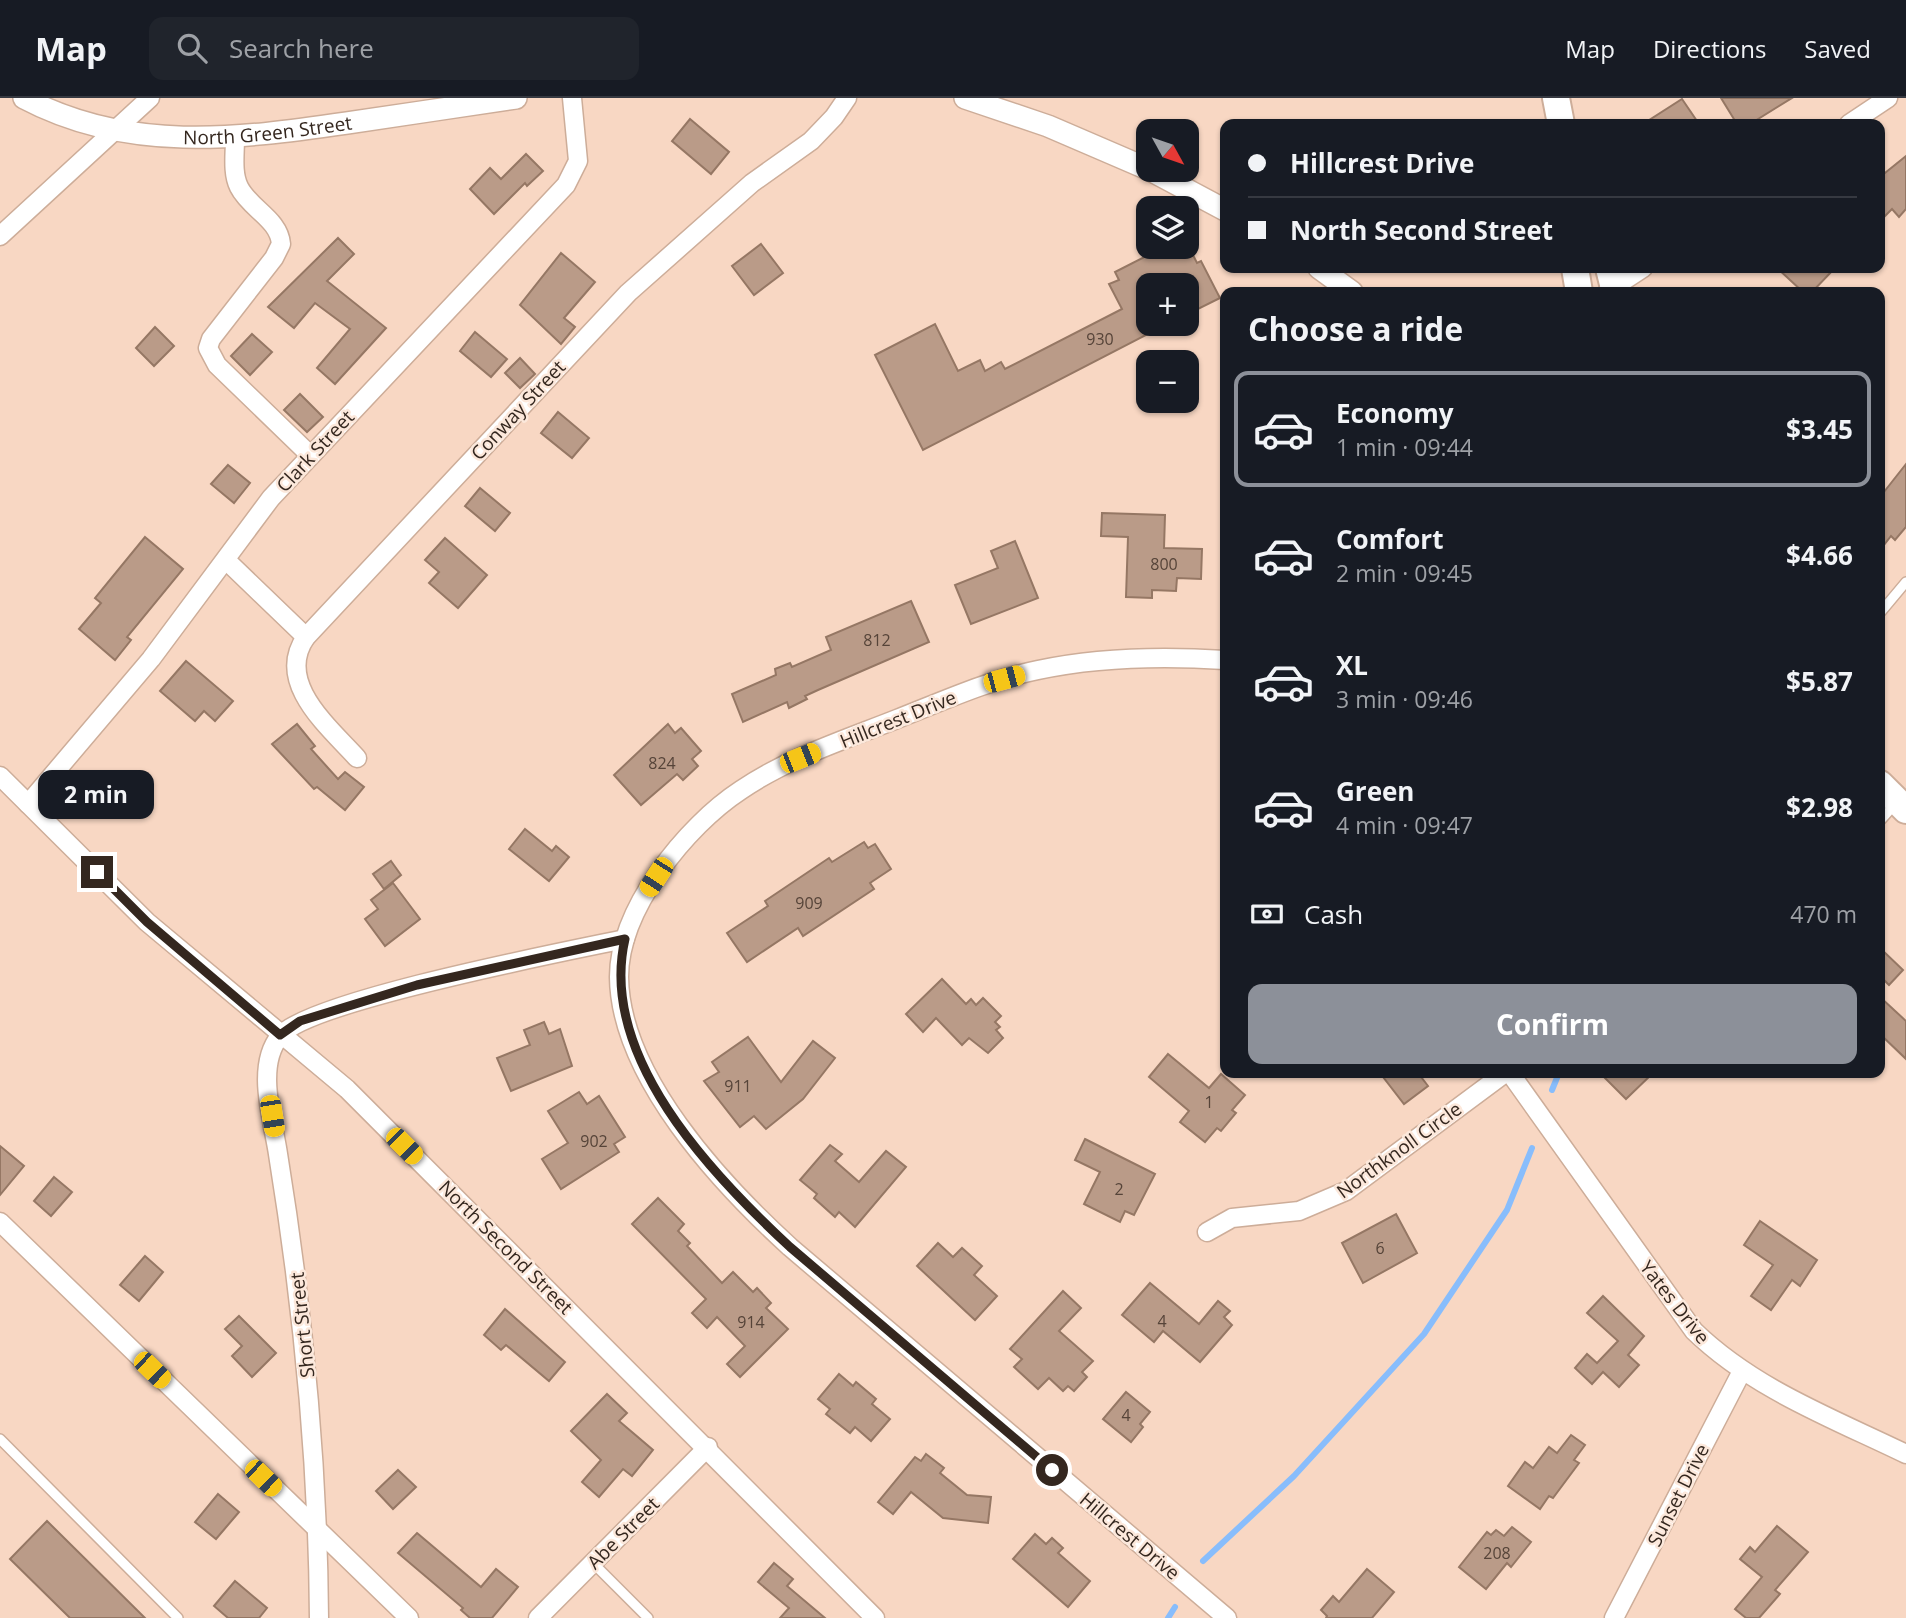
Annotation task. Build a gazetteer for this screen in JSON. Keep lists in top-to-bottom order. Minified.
{"streets":{"street":["North Green Street","Conway Street","Clark Street","Hillcrest Drive","Northknoll Circle","North Second Street","Yates Drive","Short Street","Sunset Drive","Abe Street"]},"crossings":[["Clark Street","North Second Street"],["North Second Street","Short Street"],["North Second Street","Abe Street"],["Yates Drive","Sunset Drive"]],"house_numbers":["930","800","812","824","909","911","1","902","2","6","4","914","4","208"],"north":"bottom right","page":{"header":"Map","search":"Search here","nav":["Map","Directions","Saved"],"map_buttons":["+","−"],"banner":["Hillcrest Drive","North Second Street"],"heading":"Choose a ride","list":[{"name":"Economy","note":"1 min · 09:44","value":"$3.45"},{"name":"Comfort","note":"2 min · 09:45","value":"$4.66"},{"name":"XL","note":"3 min · 09:46","value":"$5.87"},{"name":"Green","note":"4 min · 09:47","value":"$2.98"}],"bubble":"2 min","pay":["Cash","470 m"],"buttons":"Confirm"}}
